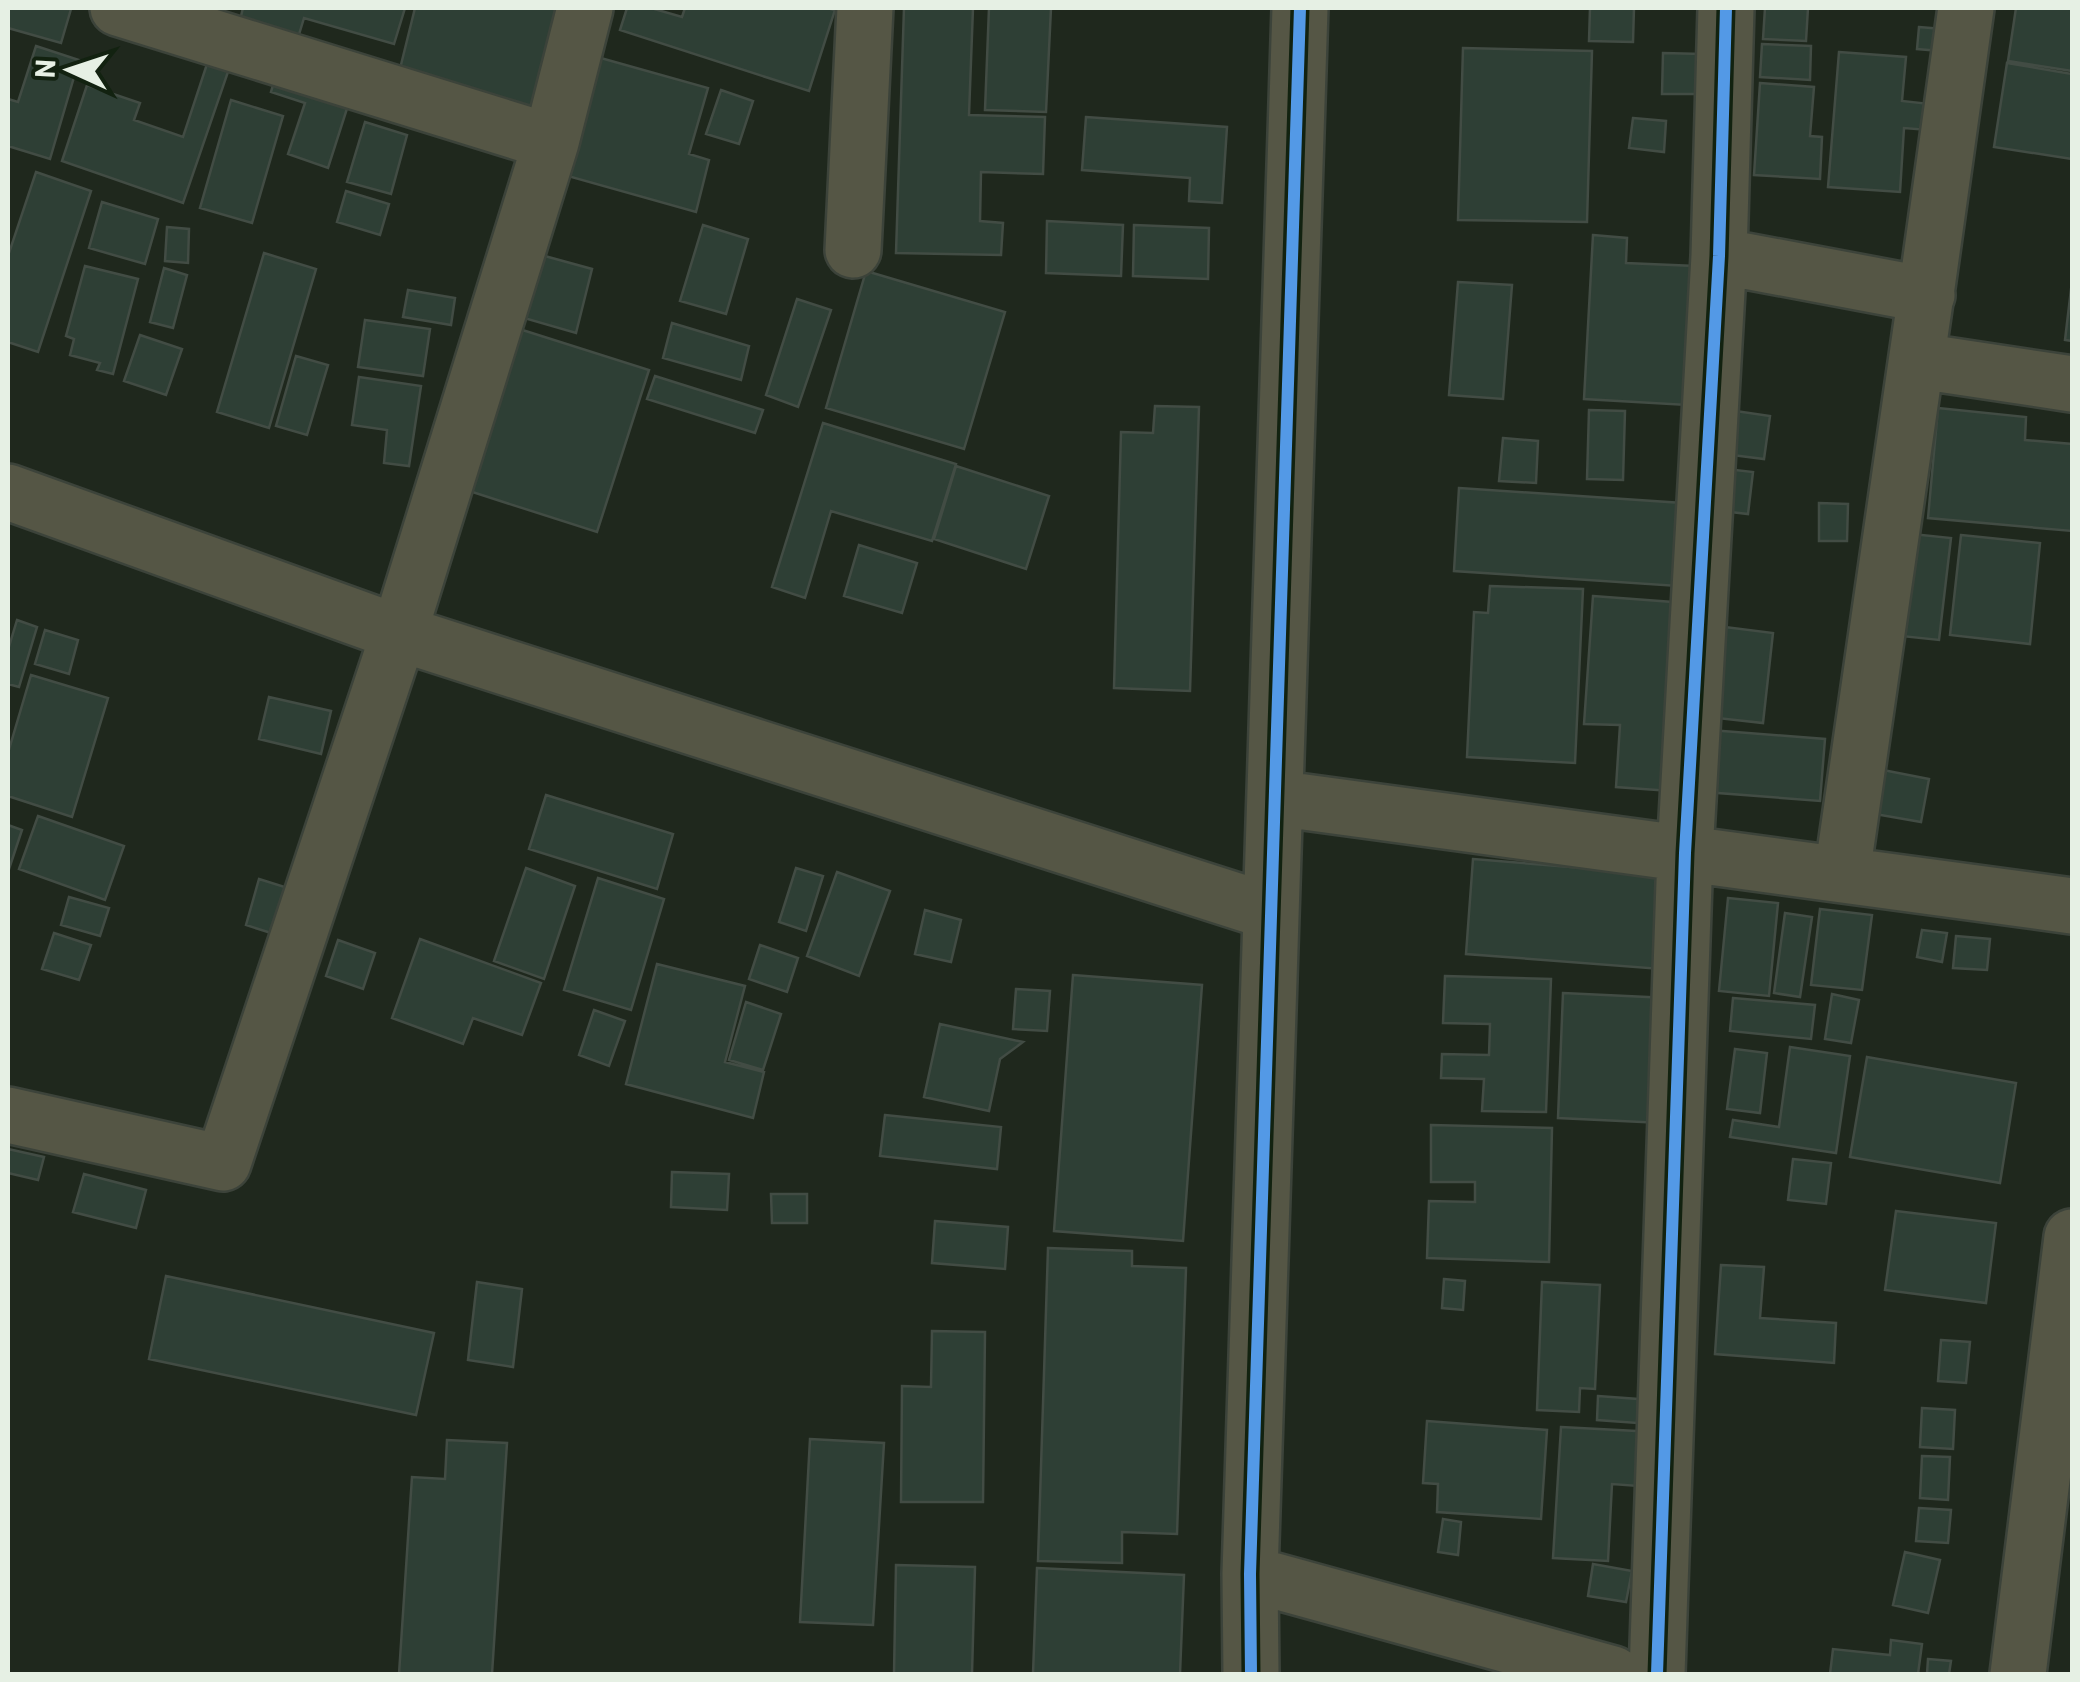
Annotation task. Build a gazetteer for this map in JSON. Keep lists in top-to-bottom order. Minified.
{"north":"left"}
